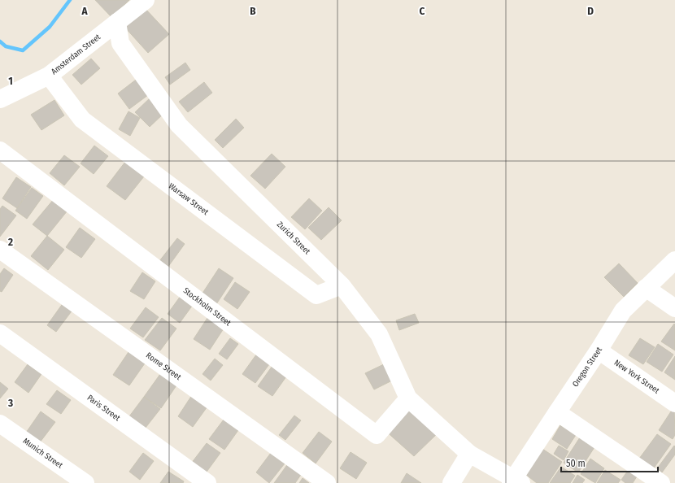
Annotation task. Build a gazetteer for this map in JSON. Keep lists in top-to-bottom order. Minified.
{"streets":{"street":["Amsterdam Street","Warsaw Street","Zurich Street","Stockholm Street","Rome Street","Oregon Street","New York Street","Paris Street","Munich Street"]},"crossings":[["Amsterdam Street","Warsaw Street"],["Amsterdam Street","Zurich Street"],["Warsaw Street","Zurich Street"],["Zurich Street","Stockholm Street"],["Zurich Street","Oregon Street"],["Oregon Street","New York Street"]],"scale_bar":"50 m","grid":{"columns":["A","B","C","D"],"rows":["1","2","3"]}}
